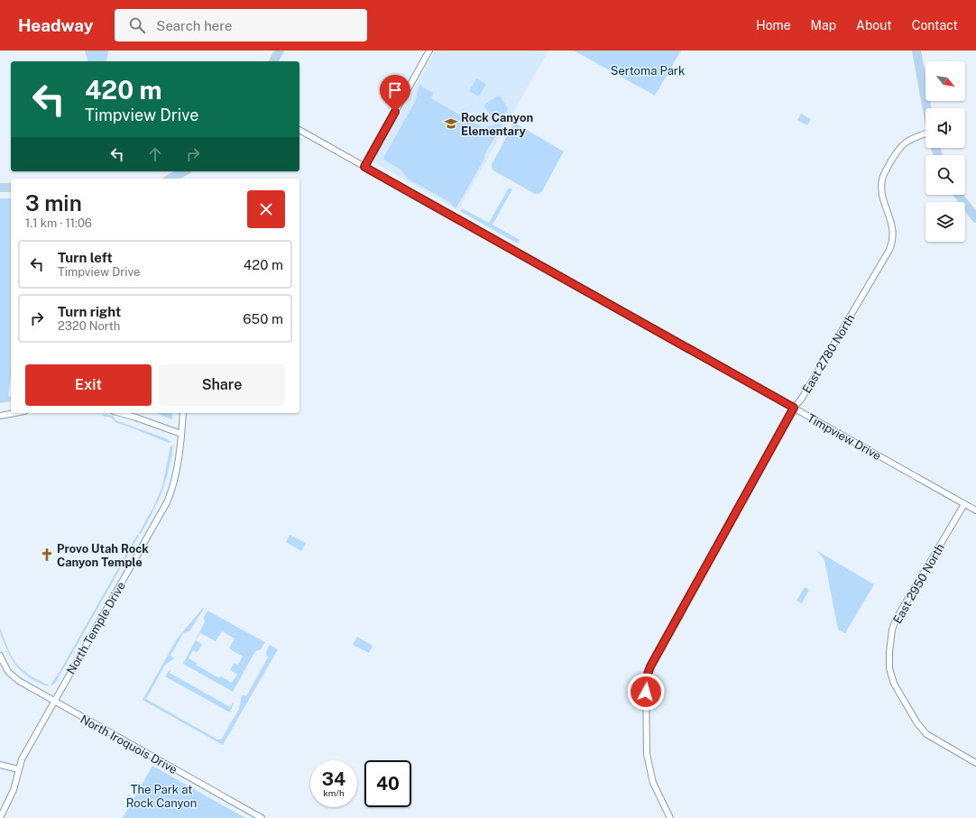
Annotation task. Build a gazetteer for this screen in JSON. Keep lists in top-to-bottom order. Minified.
{"streets":{"street":["East 2780 North","Timpview Drive","East 2950 North","North Temple Drive","North Iroquois Drive"]},"crossings":[["East 2780 North","Timpview Drive"],["Timpview Drive","East 2950 North"],["North Temple Drive","North Iroquois Drive"]],"parks":["Sertoma Park","The Park at Rock Canyon"],"places":{"school or university":["Rock Canyon Elementary"],"church":["Provo Utah Rock Canyon Temple"]},"north":"bottom right","page":{"header":"Headway","search":"Search here","nav":["Home","Map","About","Contact"],"turn":["420 m","Timpview Drive"],"heading":["3 min","1.1 km · 11:06"],"list":[{"name":"Turn left","note":"Timpview Drive","value":"420 m"},{"name":"Turn right","note":"2320 North","value":"650 m"}],"buttons":["Exit","Share"],"speed":"34 km/h","limit":"40"}}
